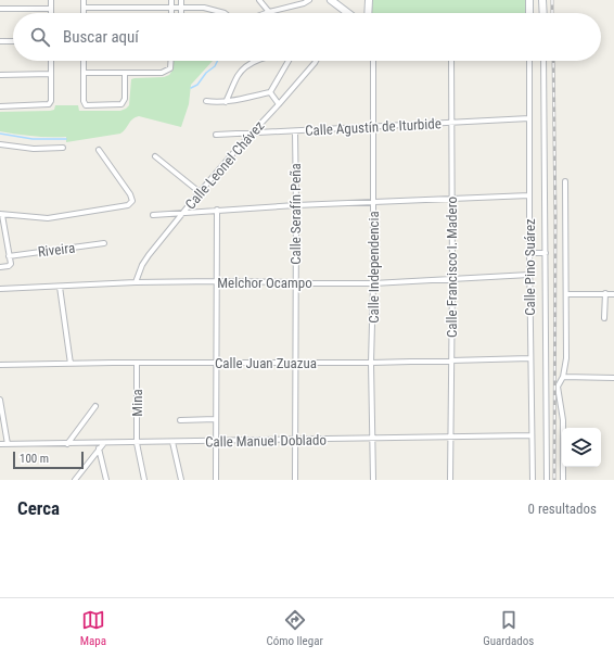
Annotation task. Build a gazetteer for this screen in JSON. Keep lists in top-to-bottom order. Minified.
{"streets":{"street":["Calle Agustín de Iturbide","Calle Leonel Chávez","Calle Serafín Peña","Riveira","Calle Independencia","Calle Francisco I. Madero","Calle Pino Suárez","Melchor Ocampo","Calle Juan Zuazua","Mina","Calle Manuel Doblado"]},"crossings":[["Calle Agustín de Iturbide","Calle Leonel Chávez"],["Calle Agustín de Iturbide","Calle Serafín Peña"],["Calle Agustín de Iturbide","Calle Independencia"],["Calle Agustín de Iturbide","Calle Francisco I. Madero"],["Calle Agustín de Iturbide","Calle Pino Suárez"],["Calle Leonel Chávez","Melchor Ocampo"],["Calle Serafín Peña","Melchor Ocampo"],["Calle Serafín Peña","Calle Juan Zuazua"],["Calle Serafín Peña","Calle Manuel Doblado"],["Calle Independencia","Melchor Ocampo"],["Calle Independencia","Calle Juan Zuazua"],["Calle Independencia","Calle Manuel Doblado"],["Calle Francisco I. Madero","Melchor Ocampo"],["Calle Francisco I. Madero","Calle Juan Zuazua"],["Calle Francisco I. Madero","Calle Manuel Doblado"],["Calle Pino Suárez","Melchor Ocampo"],["Calle Pino Suárez","Calle Juan Zuazua"],["Calle Pino Suárez","Calle Manuel Doblado"],["Calle Juan Zuazua","Mina"],["Mina","Calle Manuel Doblado"]],"scale_bar":"100 m","page":{"search":"Buscar aquí","scale":"100 m","heading":["Cerca","0 resultados"],"nav":["Mapa","Cómo llegar","Guardados"]}}
